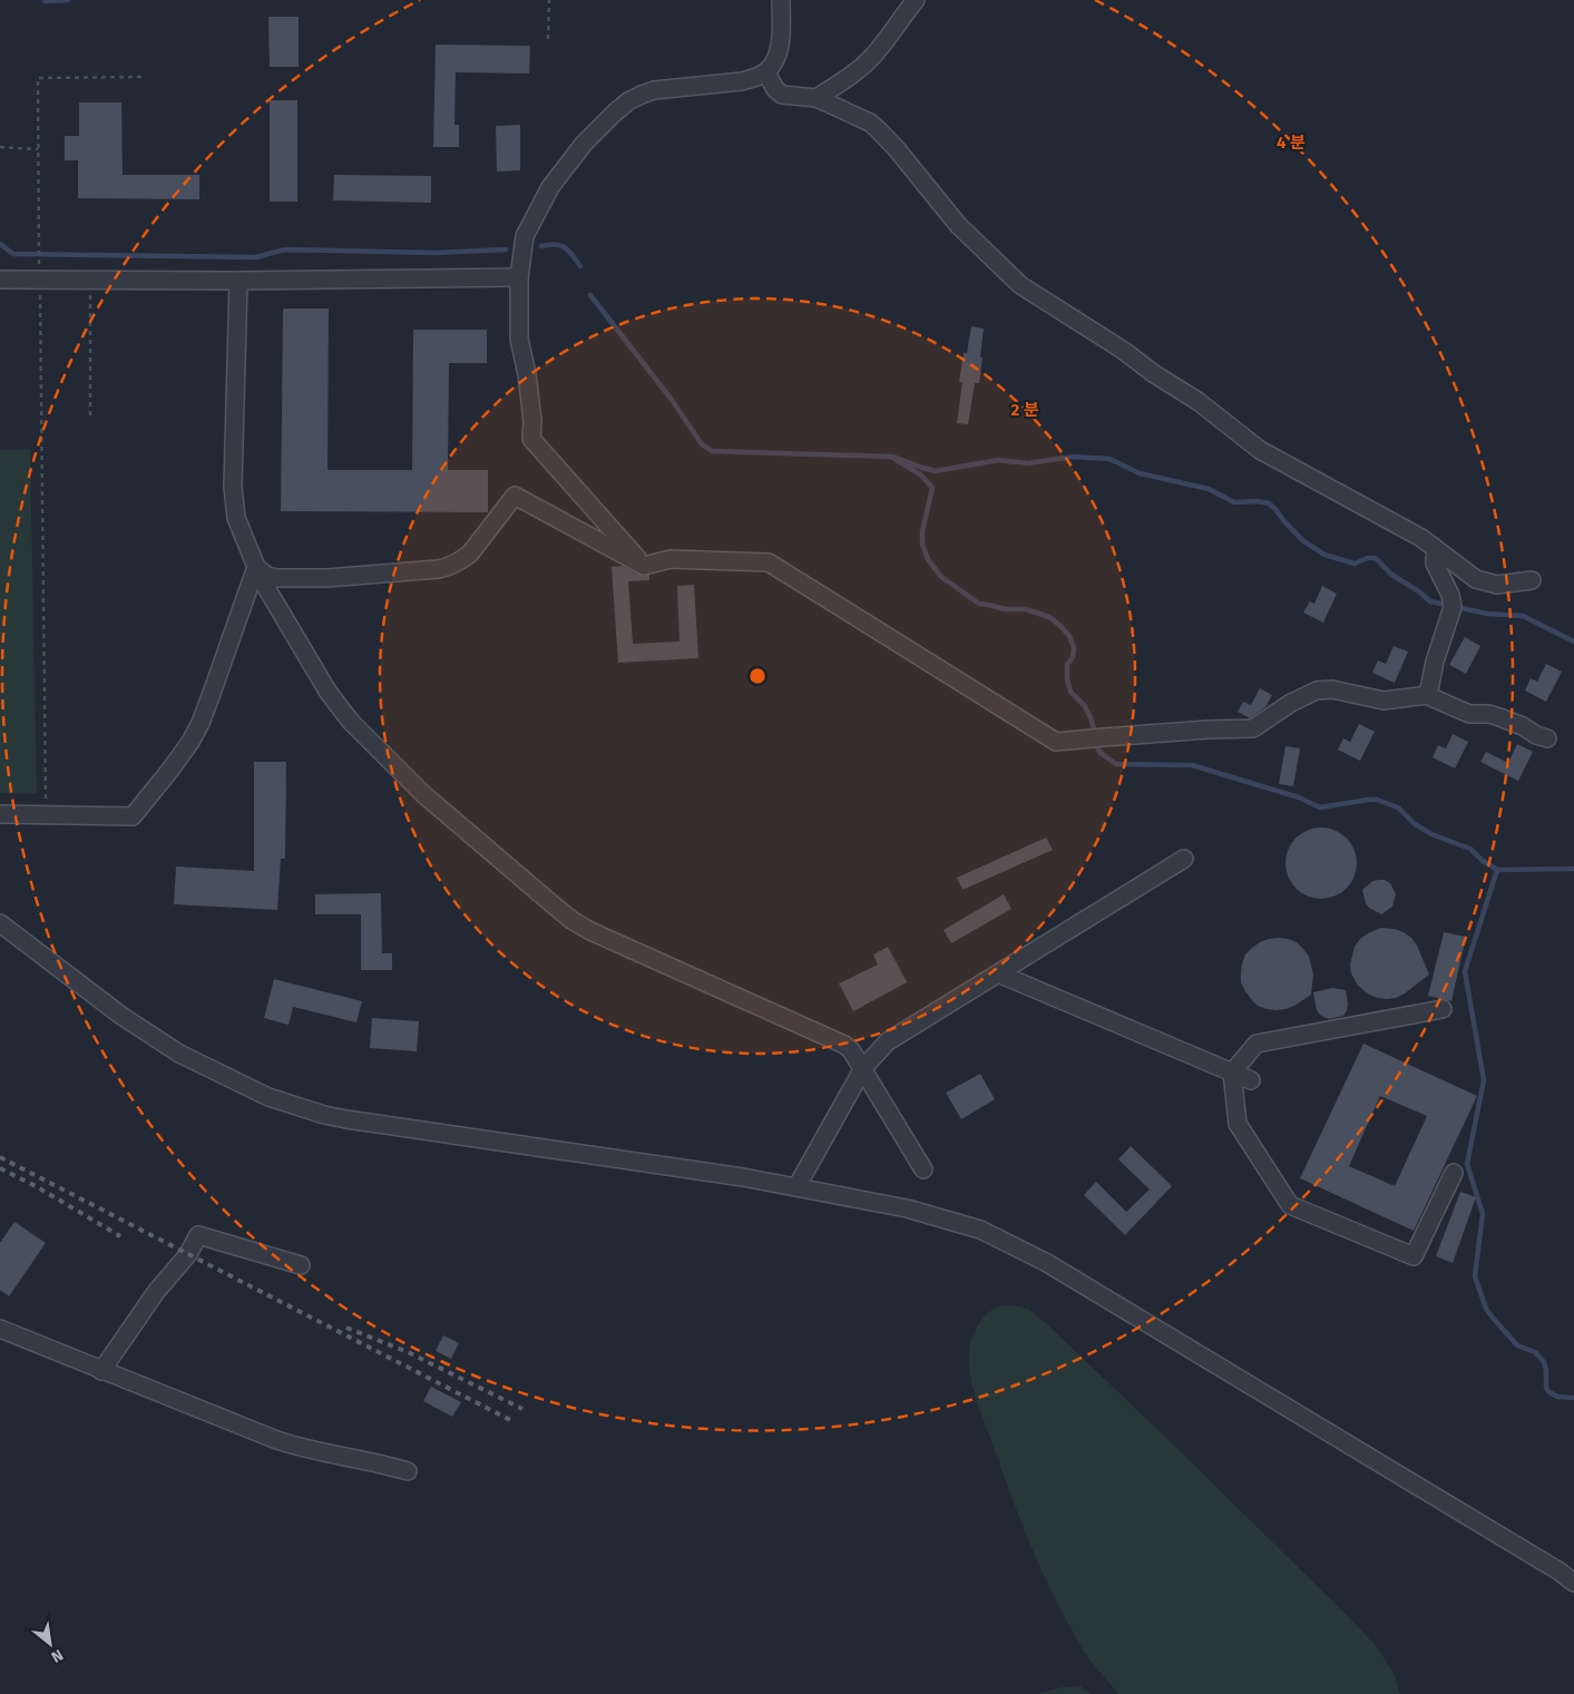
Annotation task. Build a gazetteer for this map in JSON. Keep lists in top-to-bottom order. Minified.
{"north":"bottom right","rings":["4 분","2 분"]}
